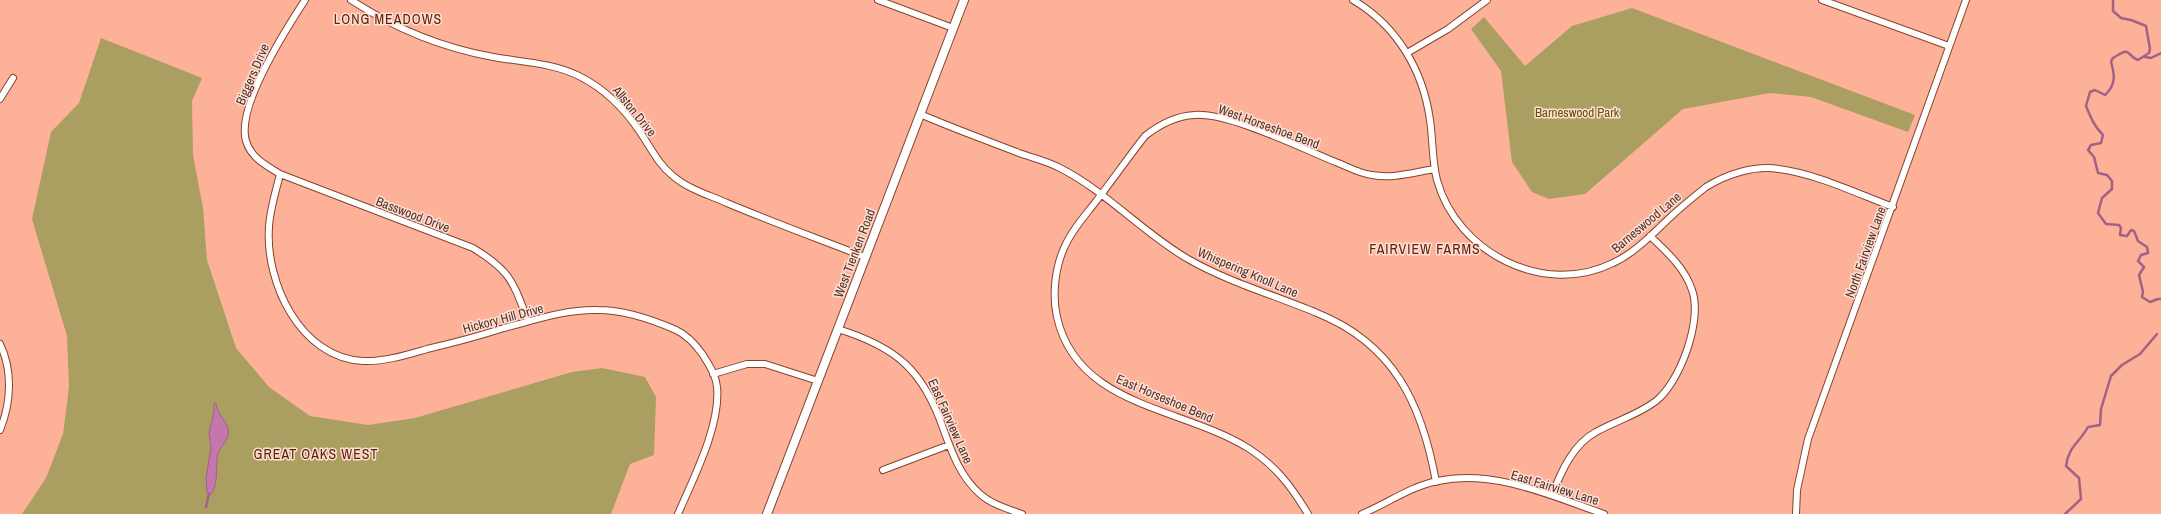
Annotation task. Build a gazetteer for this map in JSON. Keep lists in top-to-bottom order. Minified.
{"streets":{"street":["Biggers Drive","Allston Drive","West Horseshoe Bend","Basswood Drive","Barneswood Lane","North Fairview Lane","West Tienken Road","Whispering Knoll Lane","Hickory Hill Drive","East Horseshoe Bend","East Fairview Lane"]},"crossings":[["Biggers Drive","Basswood Drive"],["Allston Drive","West Tienken Road"],["West Horseshoe Bend","Barneswood Lane"],["West Horseshoe Bend","Whispering Knoll Lane"],["West Horseshoe Bend","East Horseshoe Bend"],["Basswood Drive","Hickory Hill Drive"],["Barneswood Lane","North Fairview Lane"],["West Tienken Road","Whispering Knoll Lane"],["West Tienken Road","East Fairview Lane"],["Whispering Knoll Lane","East Horseshoe Bend"],["Whispering Knoll Lane","East Fairview Lane"]],"districts":["LONG MEADOWS","FAIRVIEW FARMS","GREAT OAKS WEST"],"parks":["Barneswood Park"]}
